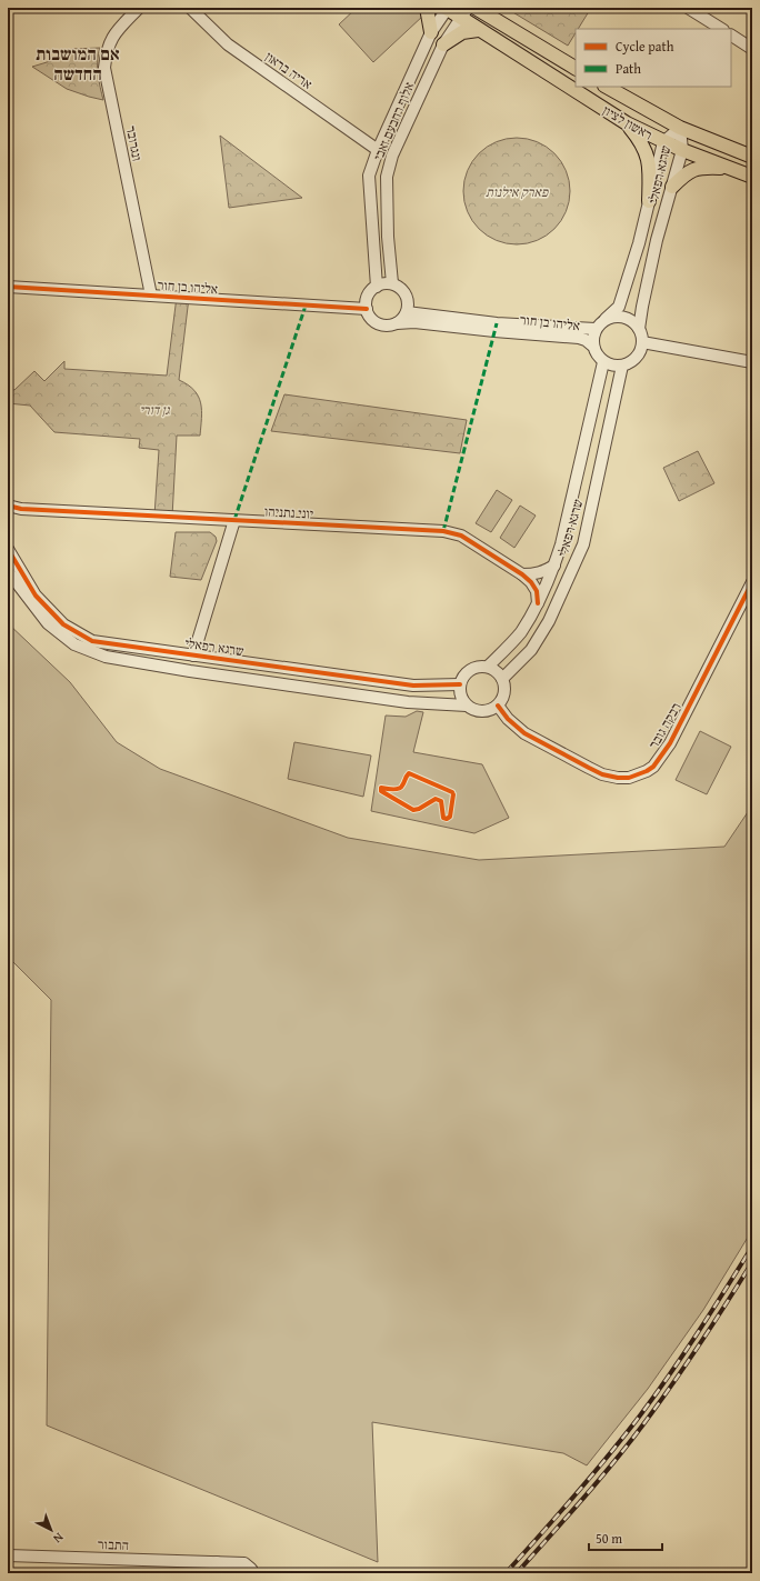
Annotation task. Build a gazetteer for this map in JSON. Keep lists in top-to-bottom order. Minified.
{"streets":{"main road":["ראשון לציון"],"street":["אריה בראון","אלוף רחבעם זאבי","ונגרובר","שרגא רפאלי","אליהו בן חור","יוני נתניהו","רבקה גובר","התבור"]},"crossings":[["אריה בראון","אלוף רחבעם זאבי"],["אלוף רחבעם זאבי","ראשון לציון"],["אלוף רחבעם זאבי","אליהו בן חור"],["ראשון לציון","שרגא רפאלי"],["ונגרובר","אליהו בן חור"],["שרגא רפאלי","אליהו בן חור"],["שרגא רפאלי","יוני נתניהו"],["שרגא רפאלי","רבקה גובר"]],"districts":["אם המושבות החדשה"],"parks":["פארק אילנות","גן דורי"],"legend":["Cycle path","Path"],"scale_bar":"50 m","north":"bottom right"}
